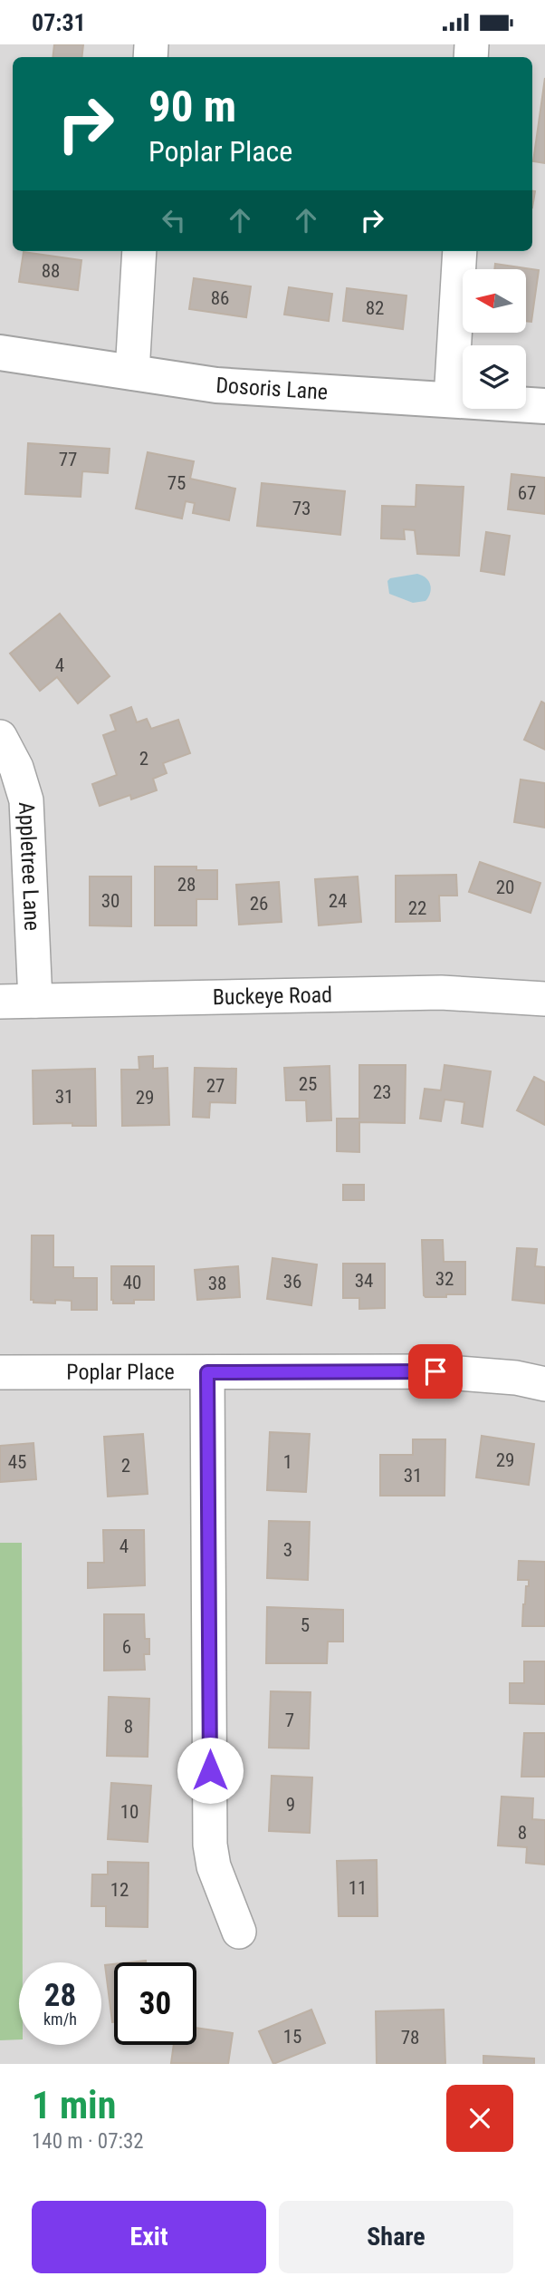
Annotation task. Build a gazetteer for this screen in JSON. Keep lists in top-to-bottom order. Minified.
{"streets":{"street":["Dosoris Lane","Appletree Lane","Buckeye Road","Poplar Place"]},"crossings":[["Appletree Lane","Buckeye Road"]],"house_numbers":["88","86","82","77","75","67","73","4","2","28","20","30","24","26","22","25","27","23","31","29","32","34","36","40","38","29","45","1","2","31","4","3","5","6","7","8","9","10","8","11","12","15","78"],"north":"left","page":{"status":"07:31","turn":["90 m","Poplar Place"],"speed":"28 km/h","limit":"30","heading":["1 min","140 m · 07:32"],"buttons":["Exit","Share"]}}
